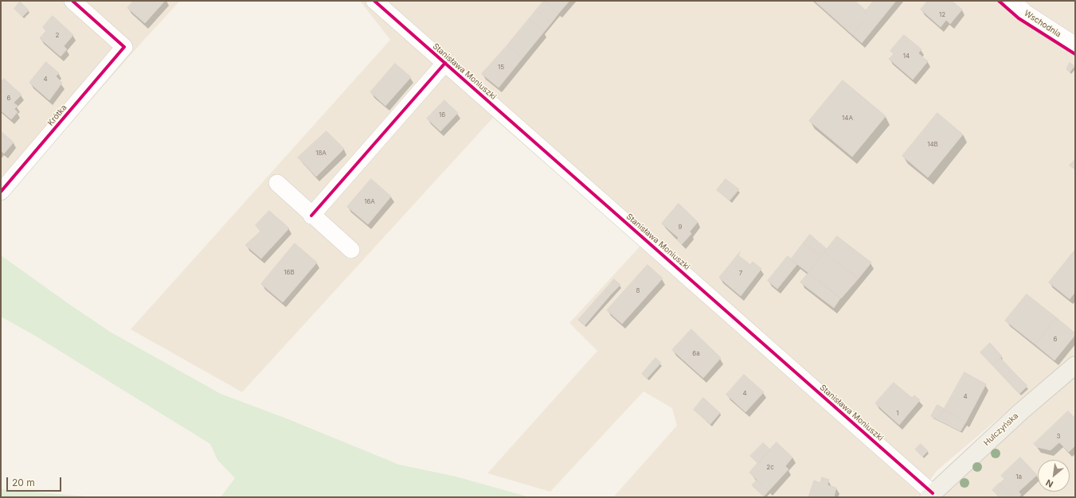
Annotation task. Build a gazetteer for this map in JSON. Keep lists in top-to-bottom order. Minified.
{"streets":{"main road":["Hulczyńska"],"street":["Wschodnia","Stanisława Moniuszki","Krótka"]},"crossings":[["Stanisława Moniuszki","Hulczyńska"]],"house_numbers":["12","2","14","15","4","6","16","14A","14B","18A","16A","9","16B","7","8","6","6a","4","4","1","3","2c","1a"],"scale_bar":"20 m","north":"bottom left"}
